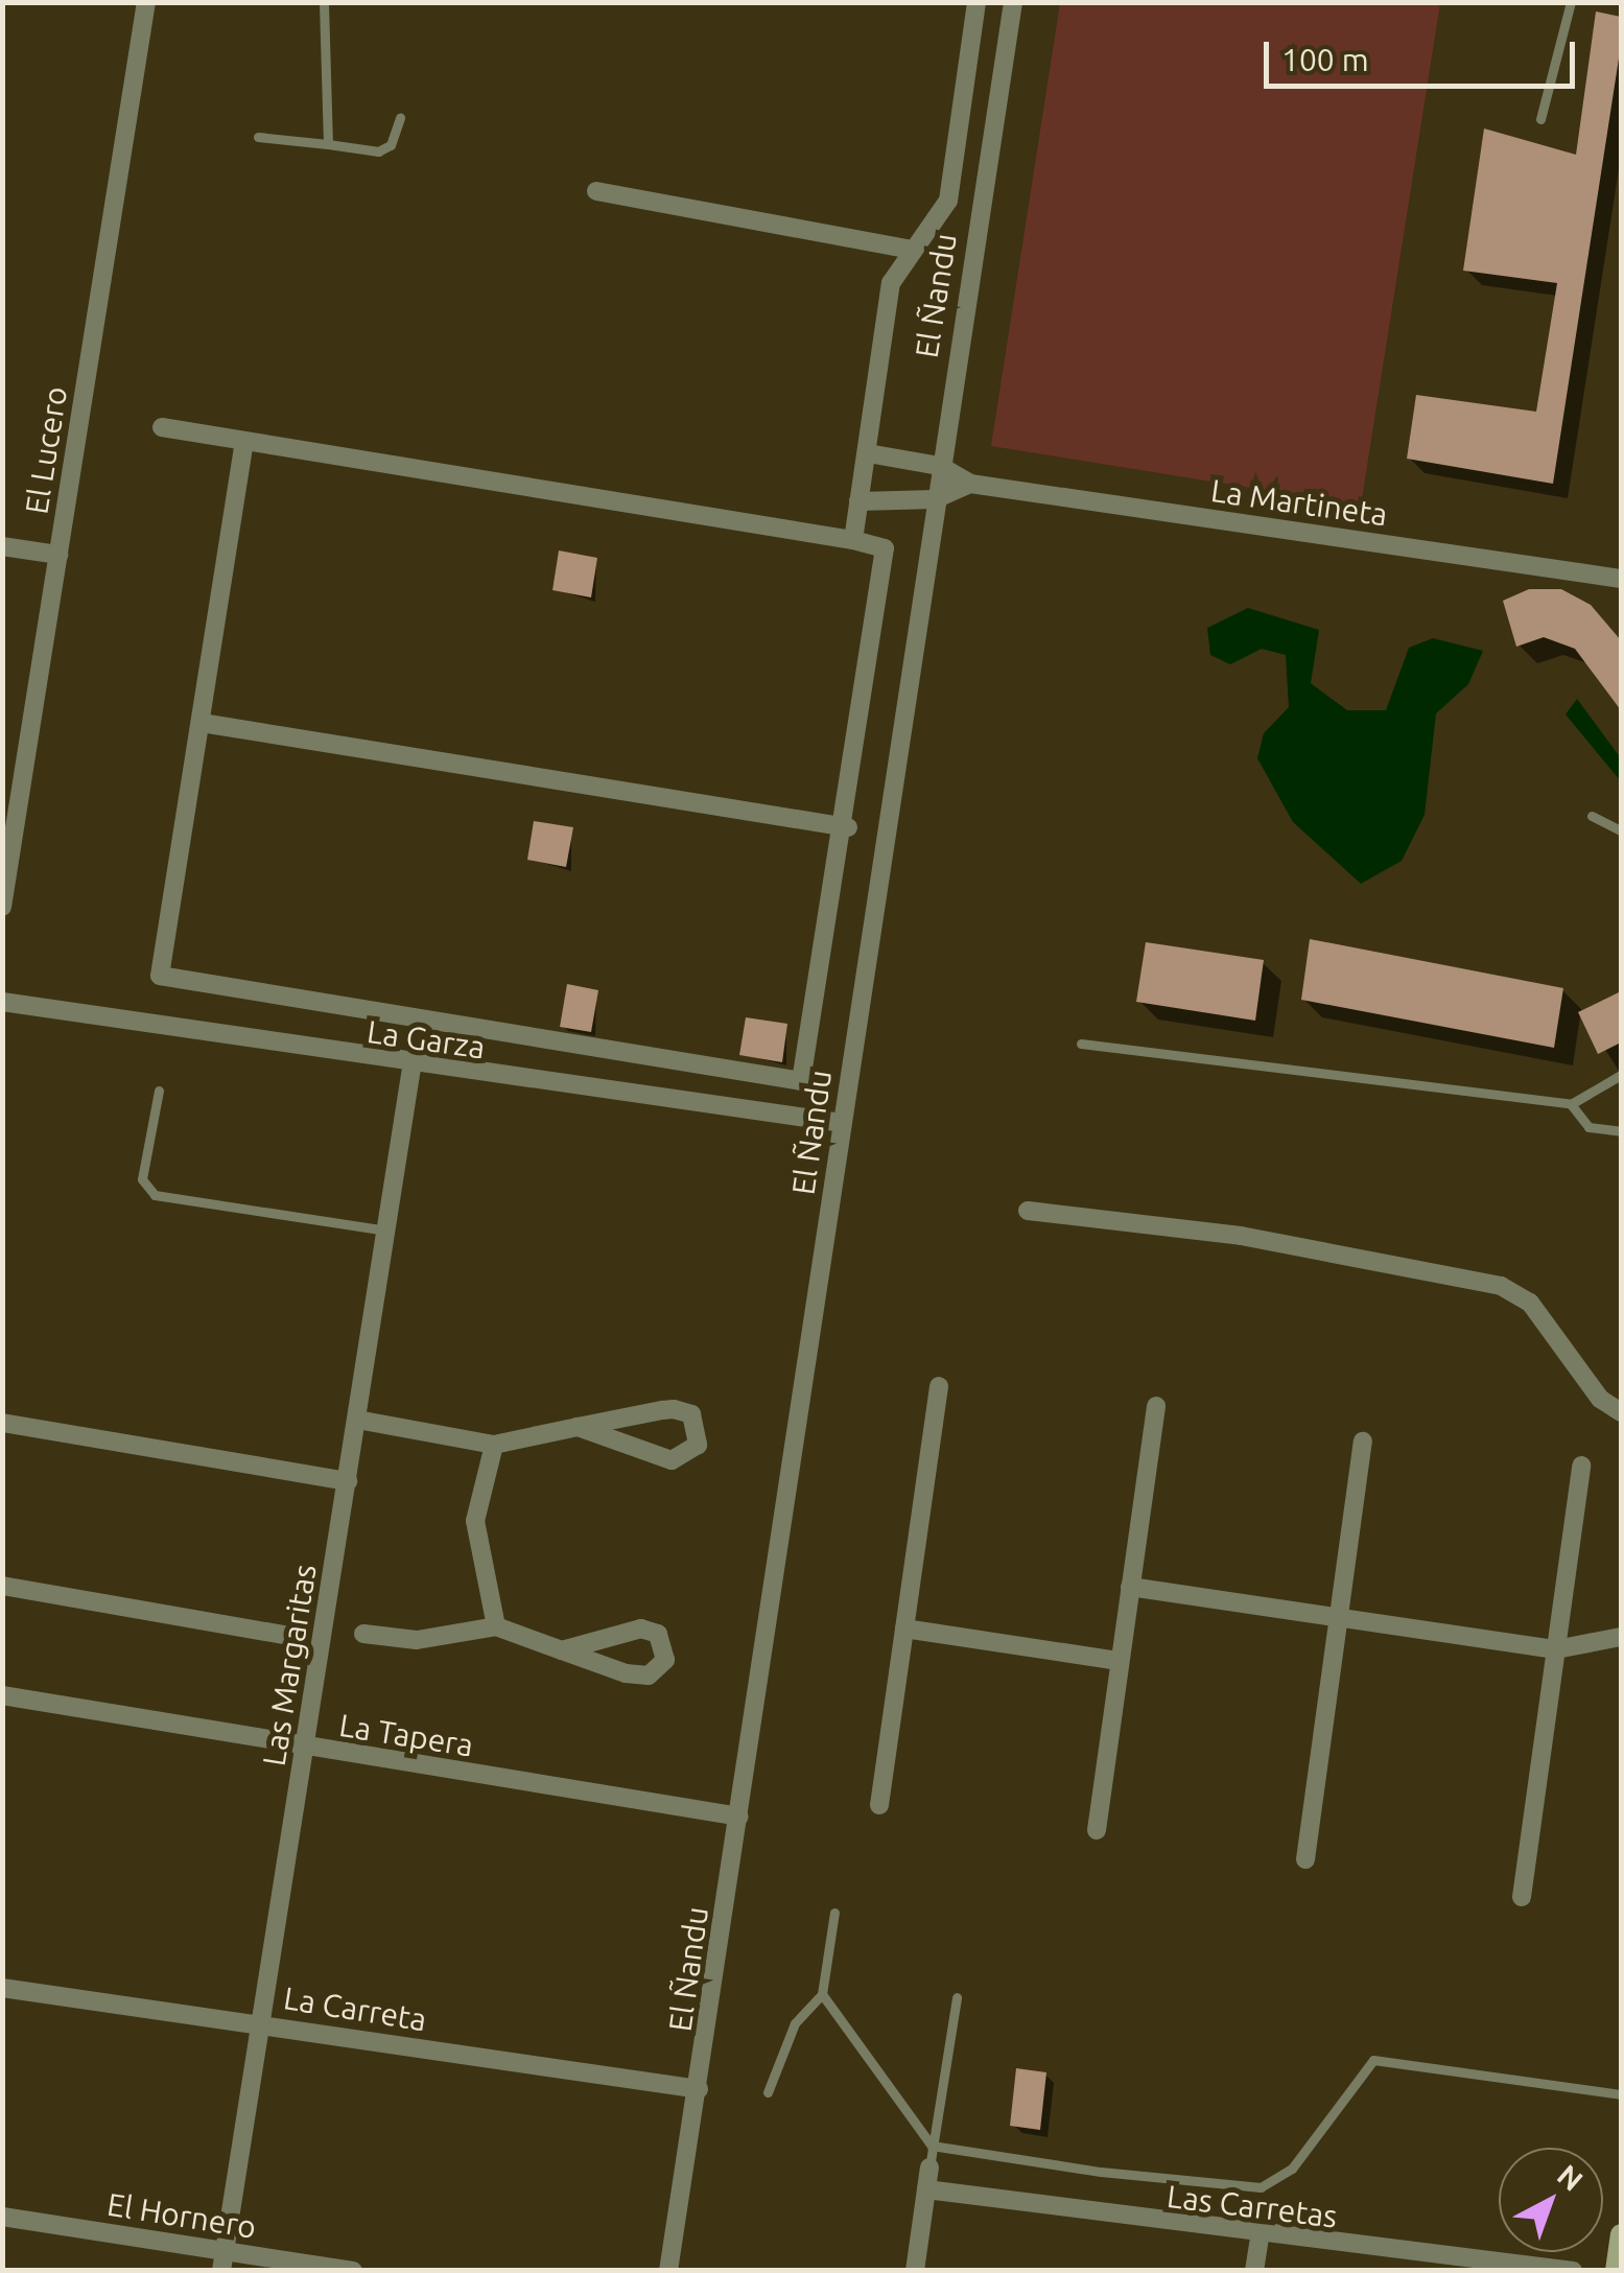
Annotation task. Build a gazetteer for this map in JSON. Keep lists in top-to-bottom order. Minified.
{"streets":{"street":["El Ñandu","El Lucero","La Martineta","La Garza","Las Margaritas","La Tapera","La Carreta","Las Carretas","El Hornero"]},"crossings":[["El Ñandu","La Garza"],["El Ñandu","La Tapera"],["El Ñandu","La Carreta"],["La Garza","Las Margaritas"],["Las Margaritas","La Tapera"],["Las Margaritas","La Carreta"],["Las Margaritas","El Hornero"]],"scale_bar":"100 m","north":"top right"}
